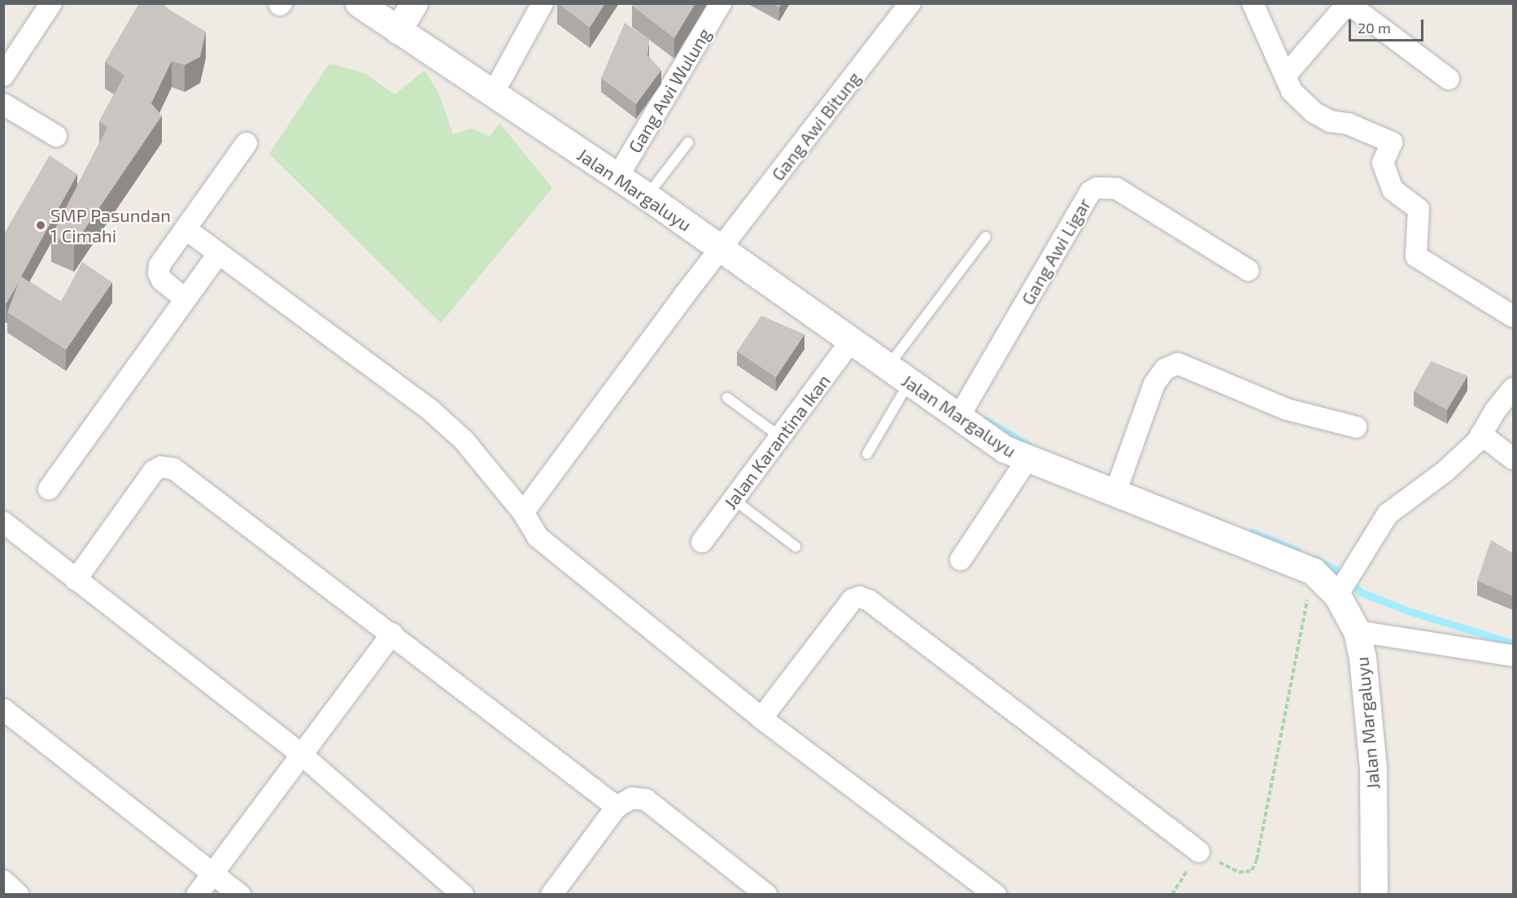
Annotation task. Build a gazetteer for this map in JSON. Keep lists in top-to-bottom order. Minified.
{"streets":{"main road":["Jalan Margaluyu"],"street":["Gang Awi Wulung","Gang Awi Bitung","Gang Awi Ligar","Jalan Karantina Ikan"]},"crossings":[["Gang Awi Wulung","Jalan Margaluyu"],["Gang Awi Bitung","Jalan Margaluyu"],["Jalan Margaluyu","Gang Awi Ligar"],["Jalan Margaluyu","Jalan Karantina Ikan"]],"places":["SMP Pasundan 1 Cimahi"],"scale_bar":"20 m"}
